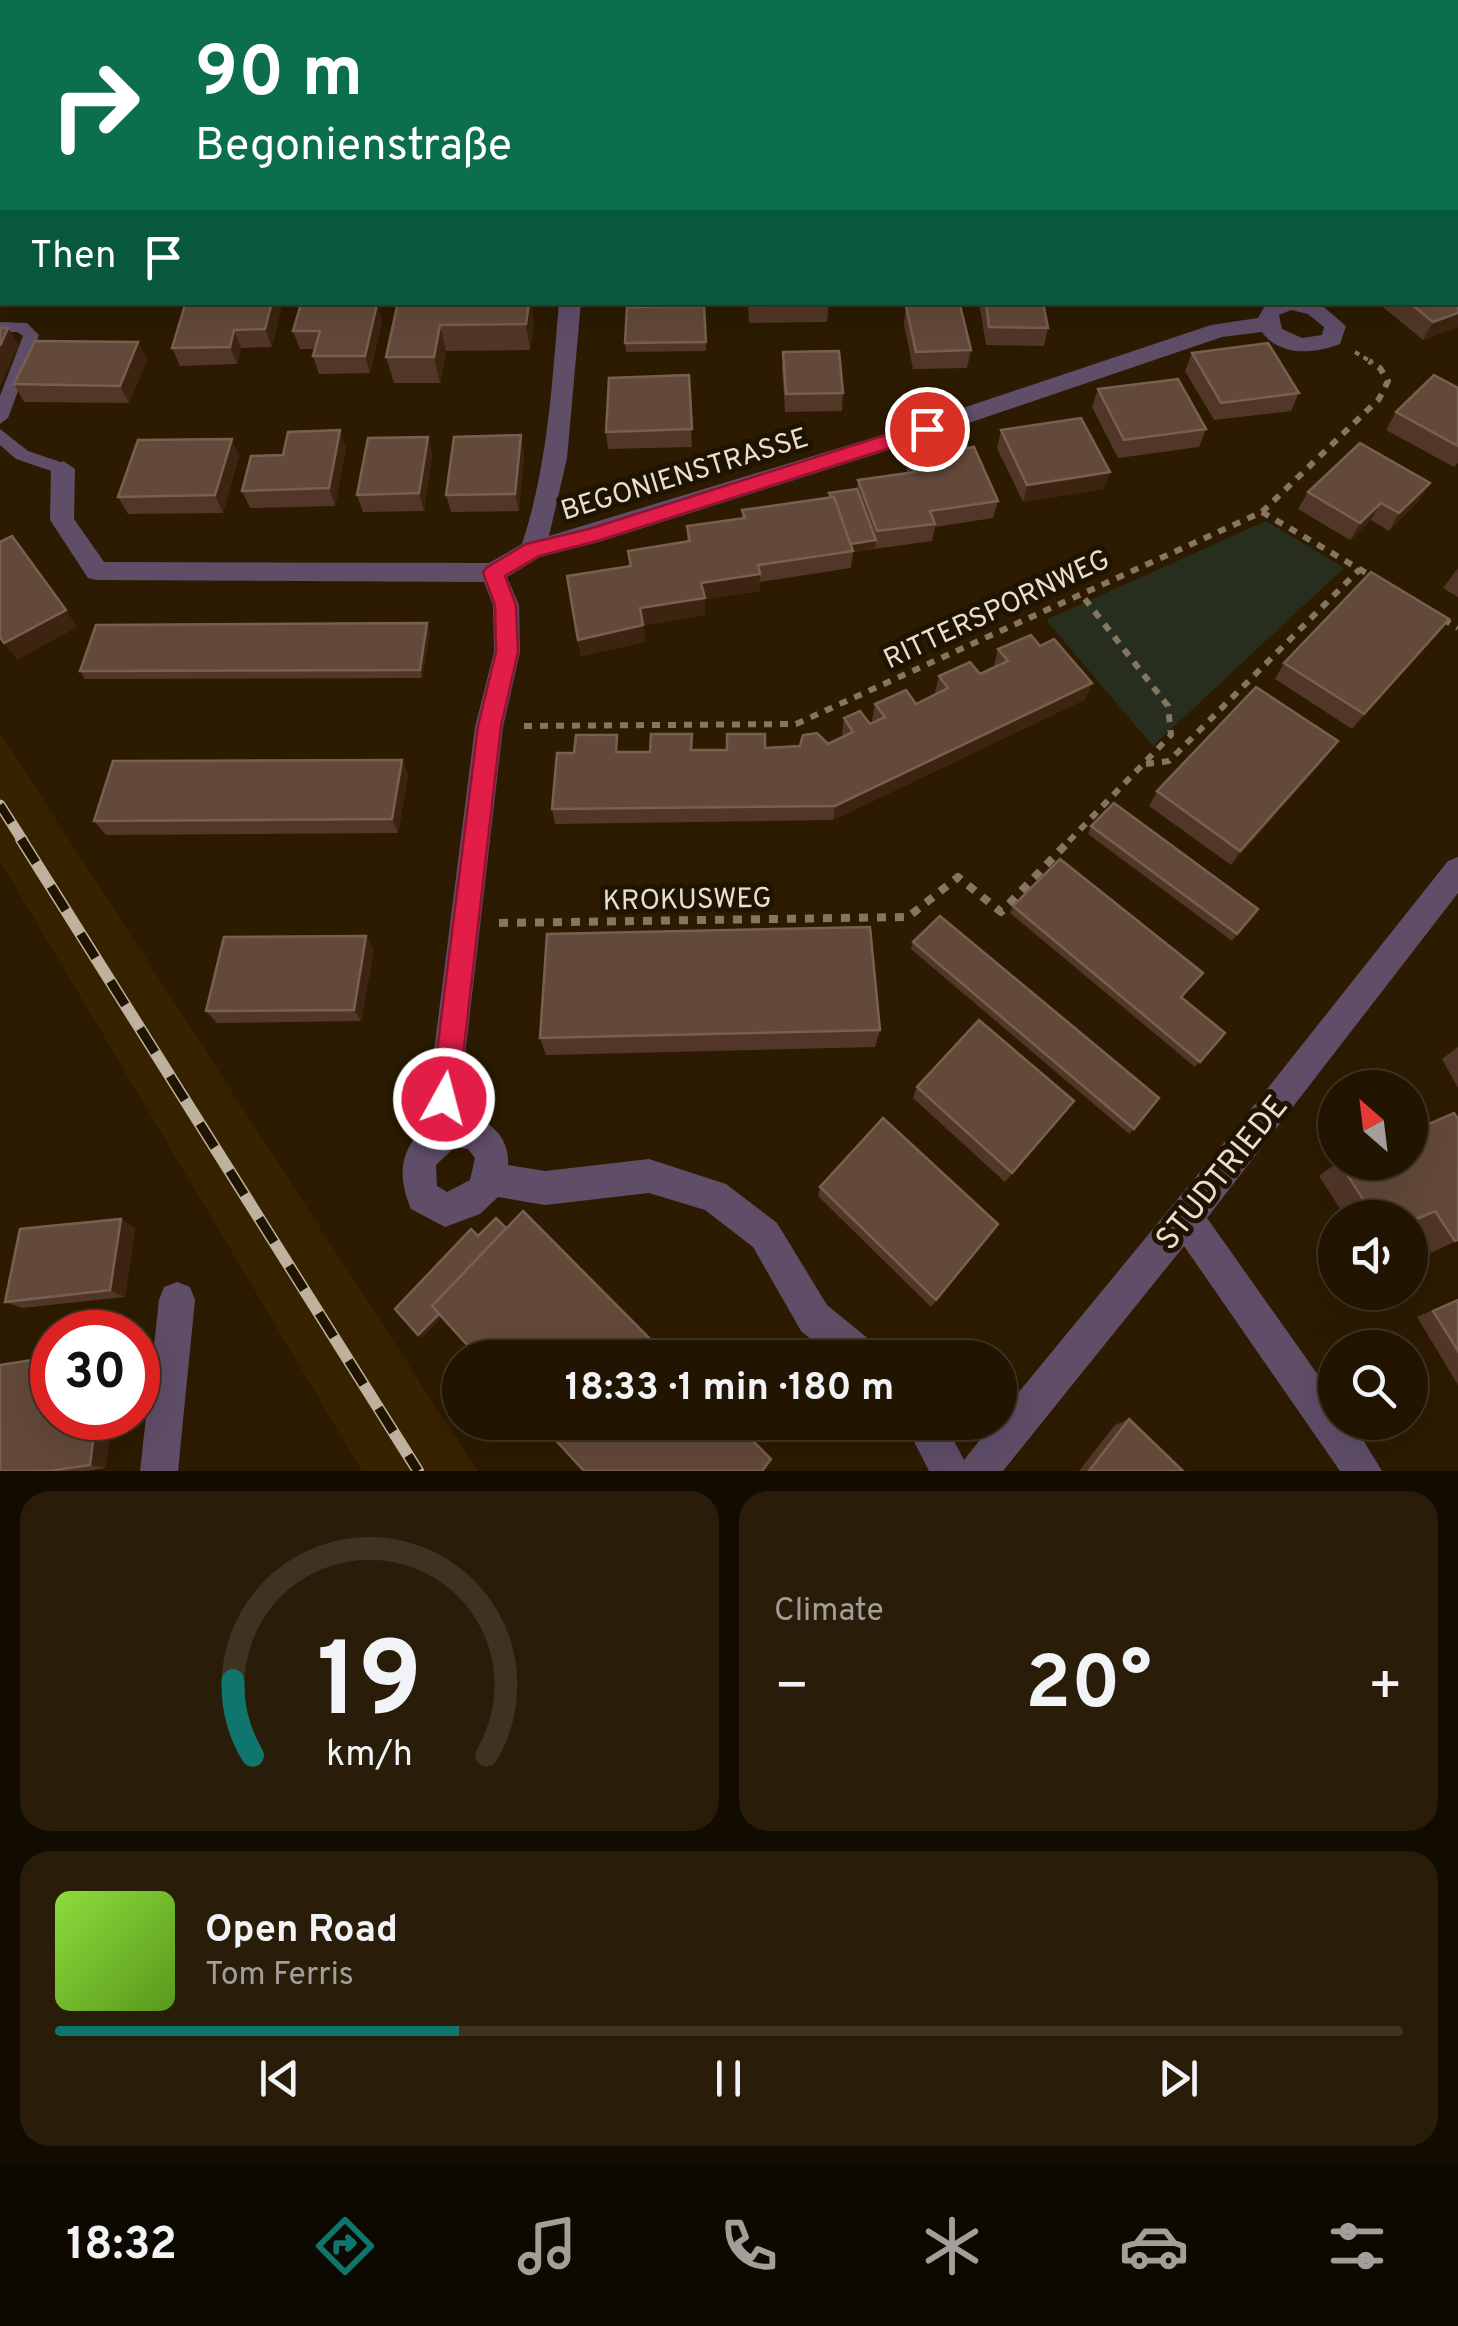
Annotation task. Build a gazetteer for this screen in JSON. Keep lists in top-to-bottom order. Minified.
{"streets":{"street":["BEGONIENSTRASSE","STUDTRIEDE"],"path":["RITTERSPORNWEG","KROKUSWEG"]},"crossings":[["BEGONIENSTRASSE","RITTERSPORNWEG"]],"north":"top left","page":{"turn":["90 m","Begonienstraße"],"then":"Then","limit":"30","trip":"18:33 · 1 min · 180 m","tile":"Climate","heat":["−","20°","+"],"song":["Open Road","Tom Ferris"],"tabs":"18:32","gauge":["19","km/h"]}}
